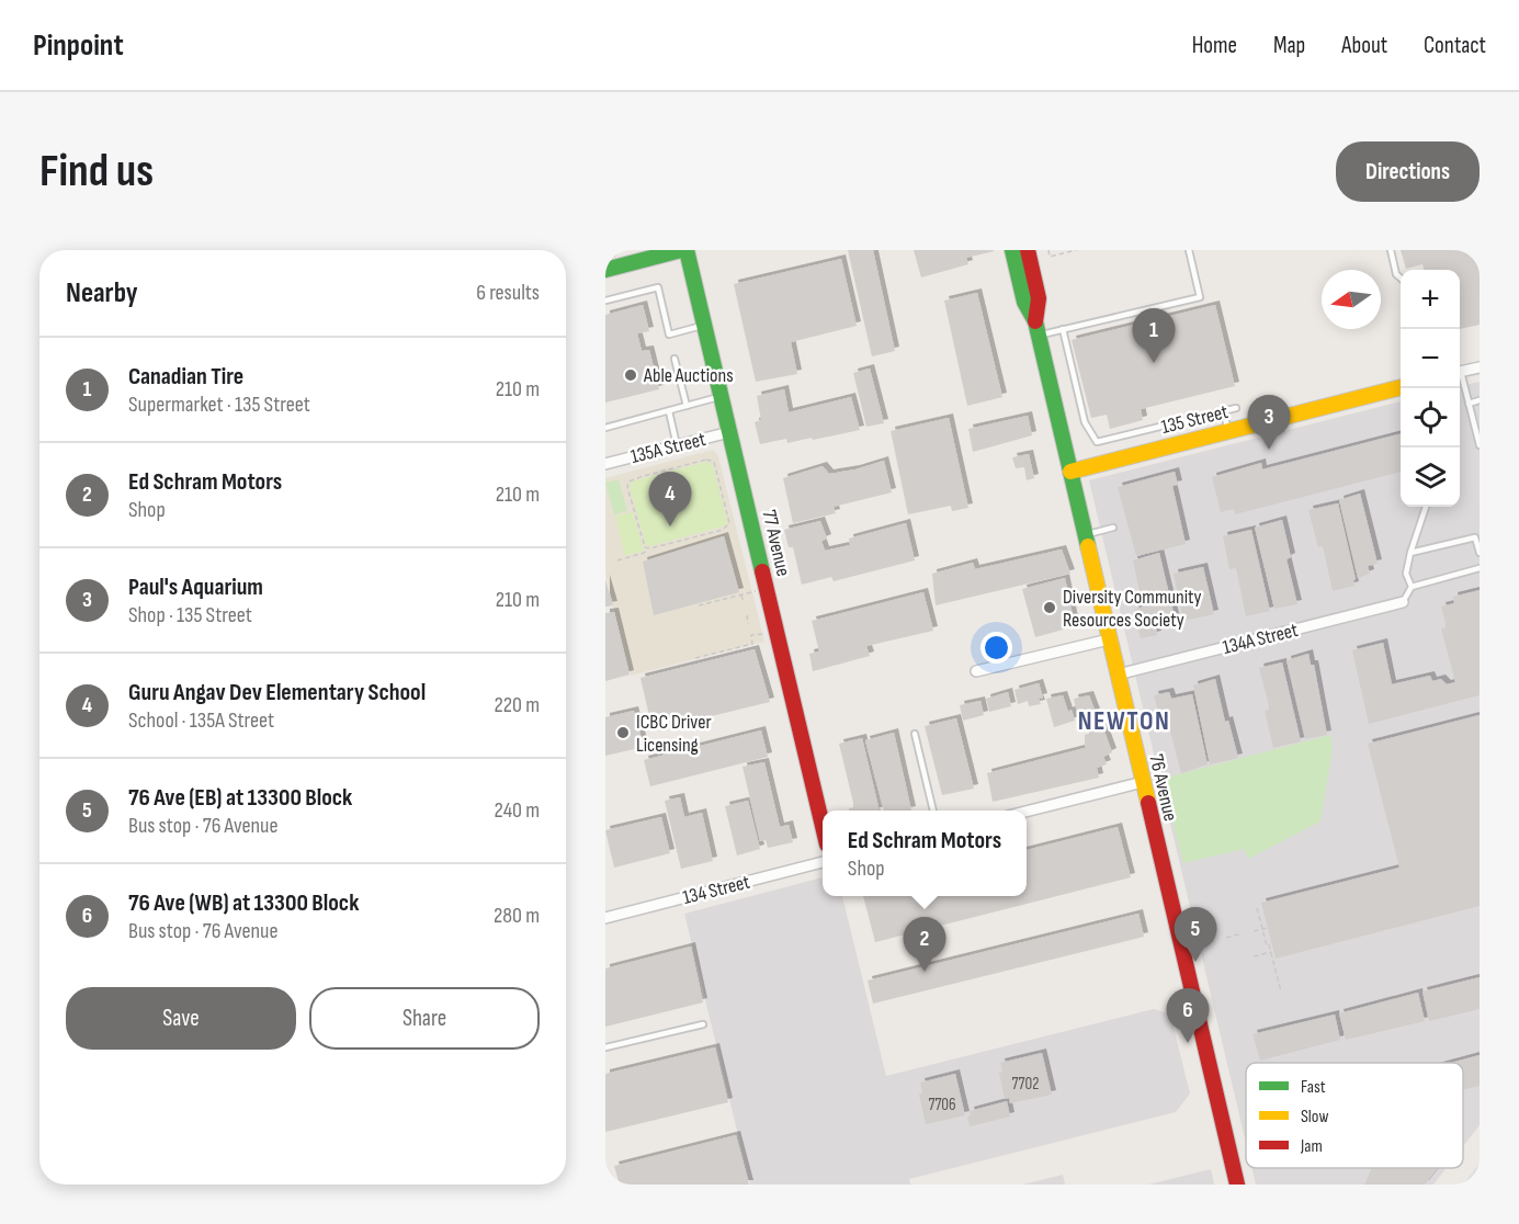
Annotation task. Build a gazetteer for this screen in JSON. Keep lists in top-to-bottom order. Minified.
{"streets":{"main road":["135 Street","77 Avenue","76 Avenue"],"street":["135A Street","134A Street","134 Street"]},"crossings":[["135 Street","76 Avenue"],["135A Street","77 Avenue"],["134A Street","76 Avenue"]],"districts":["NEWTON"],"places":["Able Auctions","Diversity Community Resources Society","ICBC Driver Licensing"],"house_numbers":["7702","7706"],"legend":["Fast","Slow","Jam"],"north":"left","page":{"header":"Pinpoint","nav":["Home","Map","About","Contact"],"buttons":["Directions",["Save","Share"]],"title":"Find us","heading":["Nearby","6 results"],"map_buttons":["+","−"],"pins":["1","3","4","5","2","6"],"list":[{"mark":"1","name":"Canadian Tire","note":"Supermarket · 135 Street","value":"210 m"},{"mark":"2","name":"Ed Schram Motors","note":"Shop","value":"210 m"},{"mark":"3","name":"Paul's Aquarium","note":"Shop · 135 Street","value":"210 m"},{"mark":"4","name":"Guru Angav Dev Elementary School","note":"School · 135A Street","value":"220 m"},{"mark":"5","name":"76 Ave (EB) at 13300 Block","note":"Bus stop · 76 Avenue","value":"240 m"},{"mark":"6","name":"76 Ave (WB) at 13300 Block","note":"Bus stop · 76 Avenue","value":"280 m"}],"popup":["Ed Schram Motors","Shop"]}}
